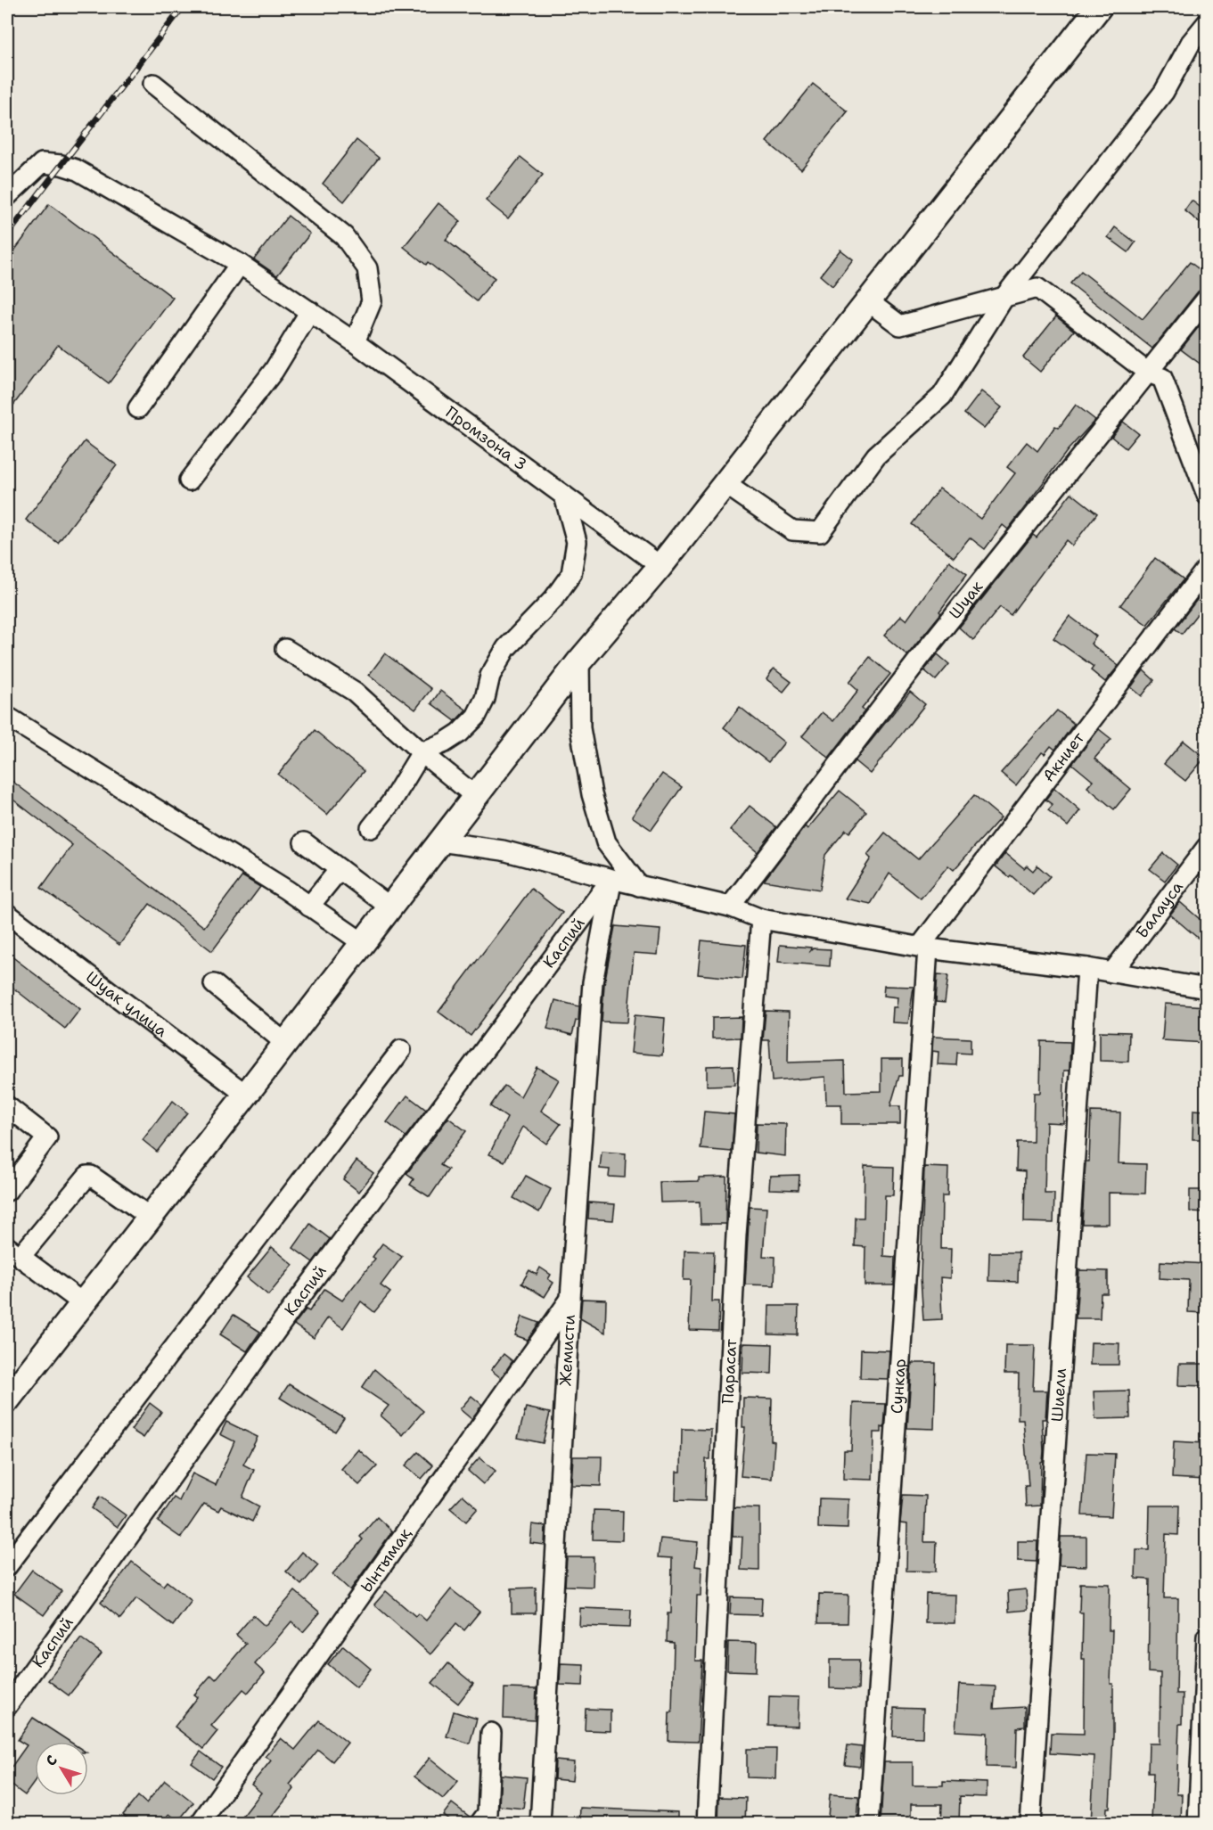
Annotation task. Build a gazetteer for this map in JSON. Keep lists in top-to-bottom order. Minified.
{"streets":{"street":["Промзона 3","Шуак","Акниет","Балауса","Каспий","Шуак улица","Жемисти","Парасат","Сункар","Шиели","Ынтымақ"]},"crossings":[["Акниет","Сункар"],["Каспий","Жемисти"],["Жемисти","Ынтымақ"]],"north":"top left"}
